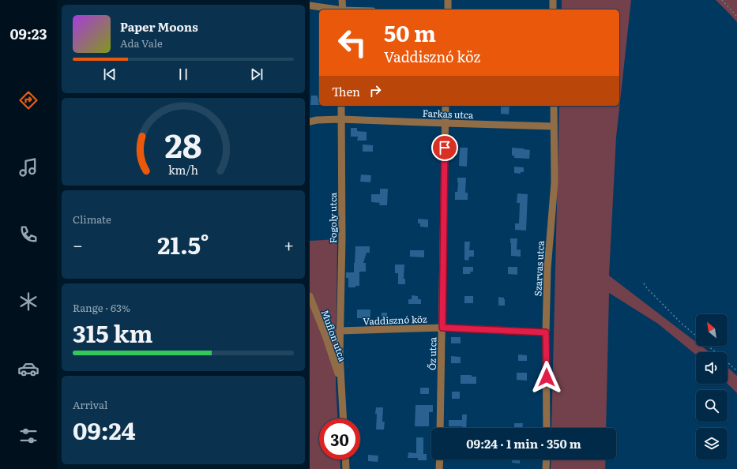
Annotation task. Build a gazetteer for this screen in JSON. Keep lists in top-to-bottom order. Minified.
{"streets":{"street":["Farkas utca","Fogoly utca","Szarvas utca","Vaddisznó köz","Muflon utca","Őz utca"]},"crossings":[["Farkas utca","Fogoly utca"],["Farkas utca","Szarvas utca"],["Farkas utca","Őz utca"],["Fogoly utca","Vaddisznó köz"],["Fogoly utca","Muflon utca"],["Szarvas utca","Vaddisznó köz"],["Vaddisznó köz","Muflon utca"],["Vaddisznó köz","Őz utca"]],"north":"top left","page":{"tabs":"09:23","turn":["50 m","Vaddisznó köz"],"song":["Paper Moons","Ada Vale"],"then":"Then","tile":["Climate",["Range · 63%","315 km"],["Arrival","09:24"]],"heat":["−","21.5°","+"],"limit":"30","trip":"09:24 · 1 min · 350 m","gauge":["28","km/h"]}}
